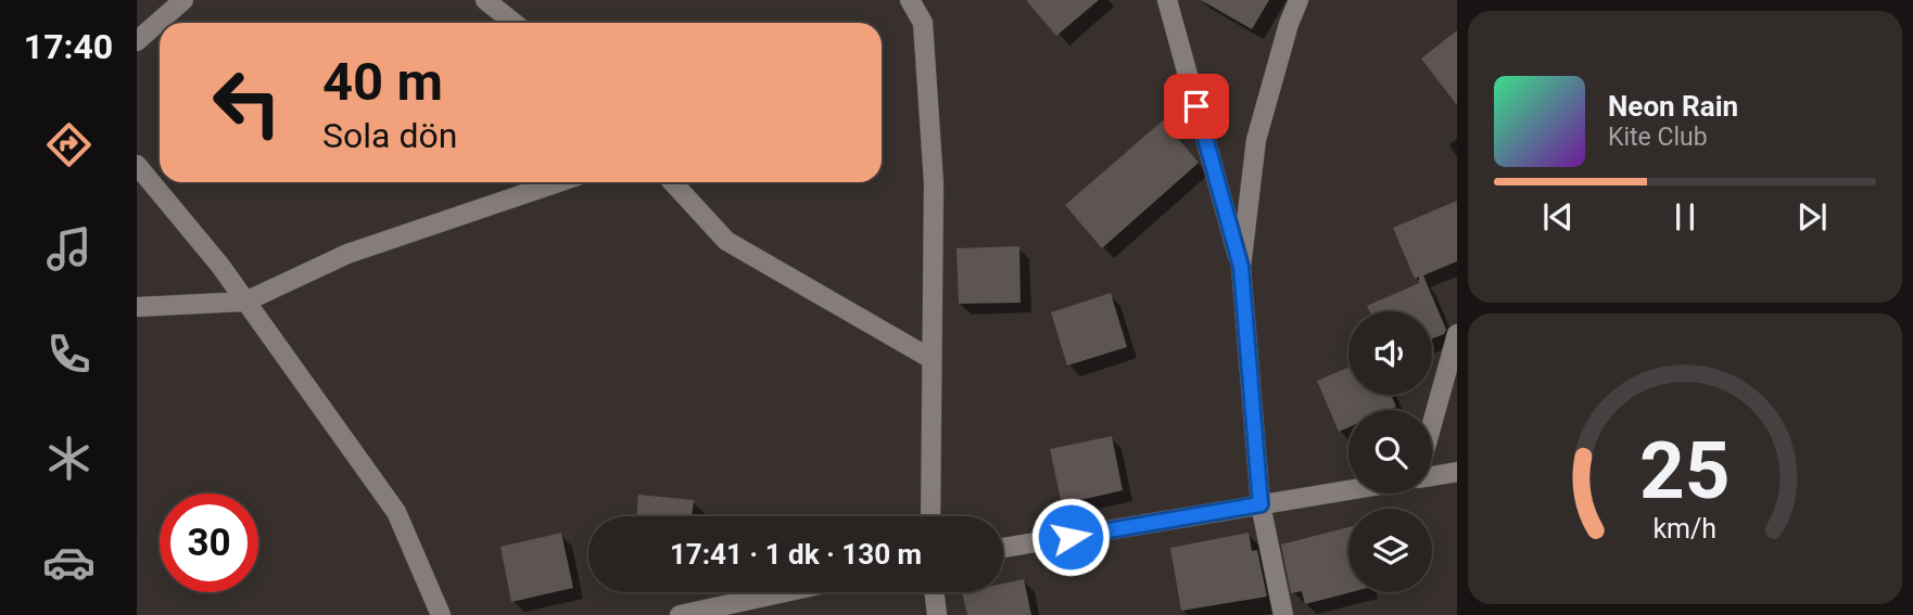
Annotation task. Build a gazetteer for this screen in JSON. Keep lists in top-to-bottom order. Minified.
{"page":{"tabs":"17:40","turn":["40 m","Sola dön"],"song":["Neon Rain","Kite Club"],"limit":"30","trip":"17:41 · 1 dk · 130 m","gauge":["25","km/h"]}}
